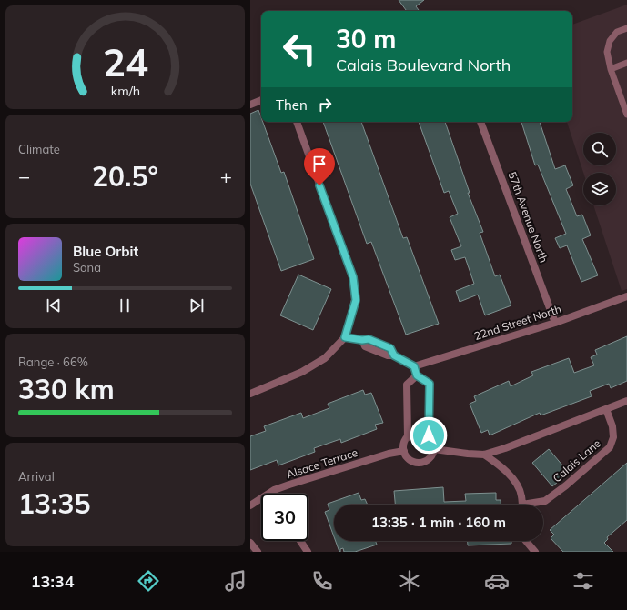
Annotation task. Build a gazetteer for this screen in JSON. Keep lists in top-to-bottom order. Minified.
{"streets":{"street":["57th Avenue North","22nd Street North","Calais Lane","Alsace Terrace"]},"crossings":[["57th Avenue North","22nd Street North"],["Calais Lane","Alsace Terrace"]],"page":{"turn":["30 m","Calais Boulevard North"],"then":"Then","tile":["Climate",["Range · 66%","330 km"],["Arrival","13:35"]],"heat":["−","20.5°","+"],"song":["Blue Orbit","Sona"],"limit":"30","trip":"13:35 · 1 min · 160 m","tabs":"13:34","gauge":["24","km/h"]}}
